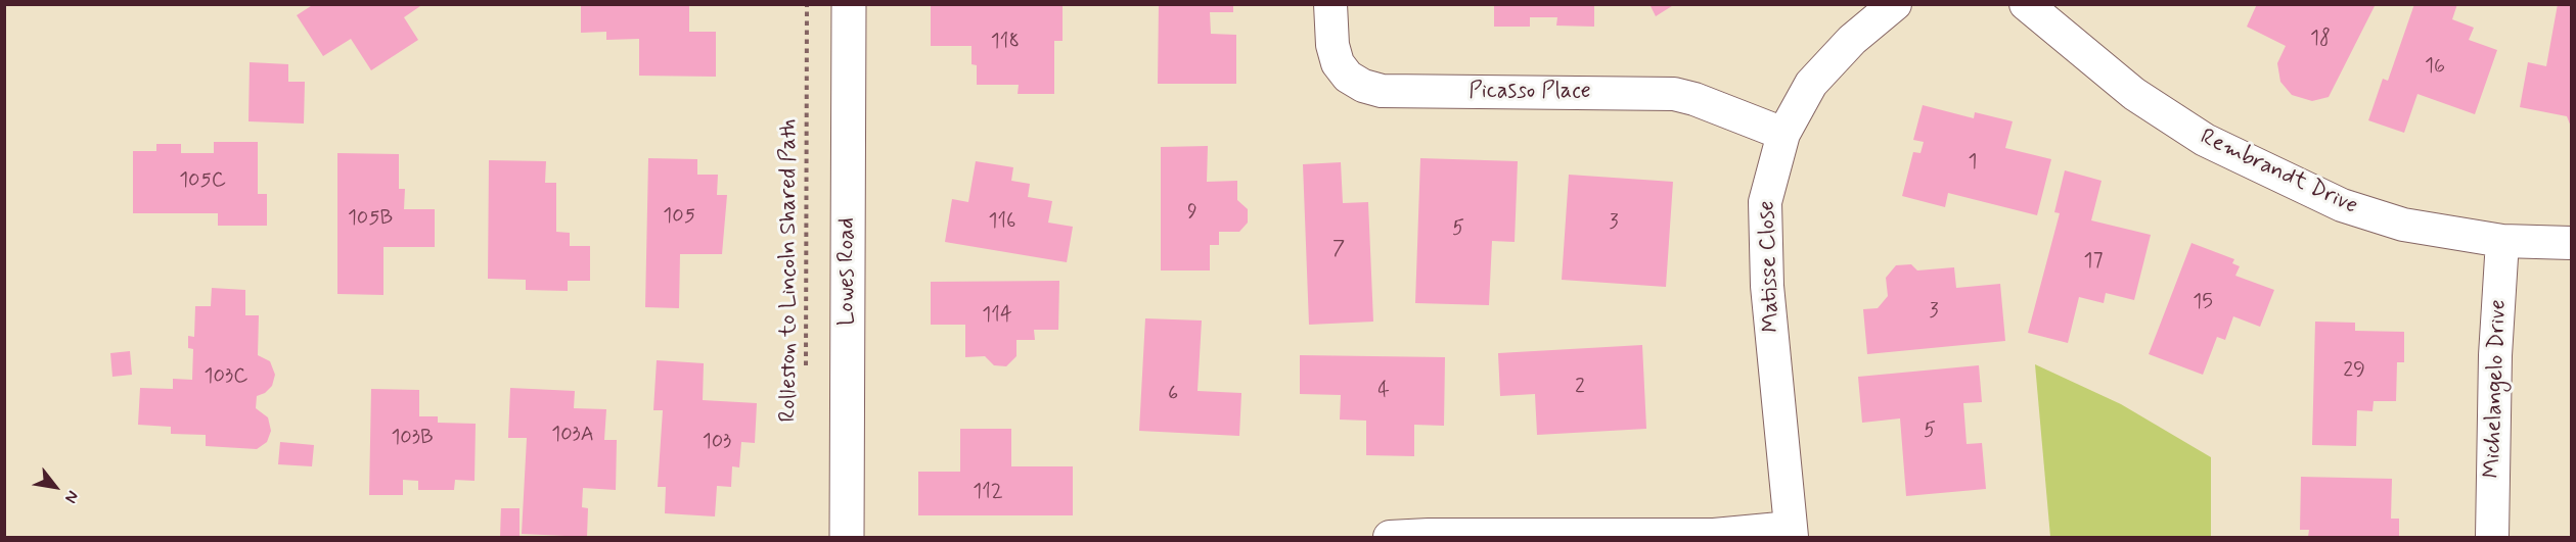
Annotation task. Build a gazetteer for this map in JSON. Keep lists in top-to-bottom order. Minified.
{"streets":{"main road":["Lowes Road"],"street":["Picasso Place","Rembrandt Drive","Matisse Close","Michelangelo Drive"],"path":["Rolleston to Lincoln Shared Path"]},"crossings":[["Picasso Place","Matisse Close"],["Rembrandt Drive","Michelangelo Drive"]],"house_numbers":["18","118","16","1","105C","9","105","105B","116","3","5","7","17","15","3","114","29","103C","2","4","6","5","103A","103B","103","112"],"north":"bottom right"}
